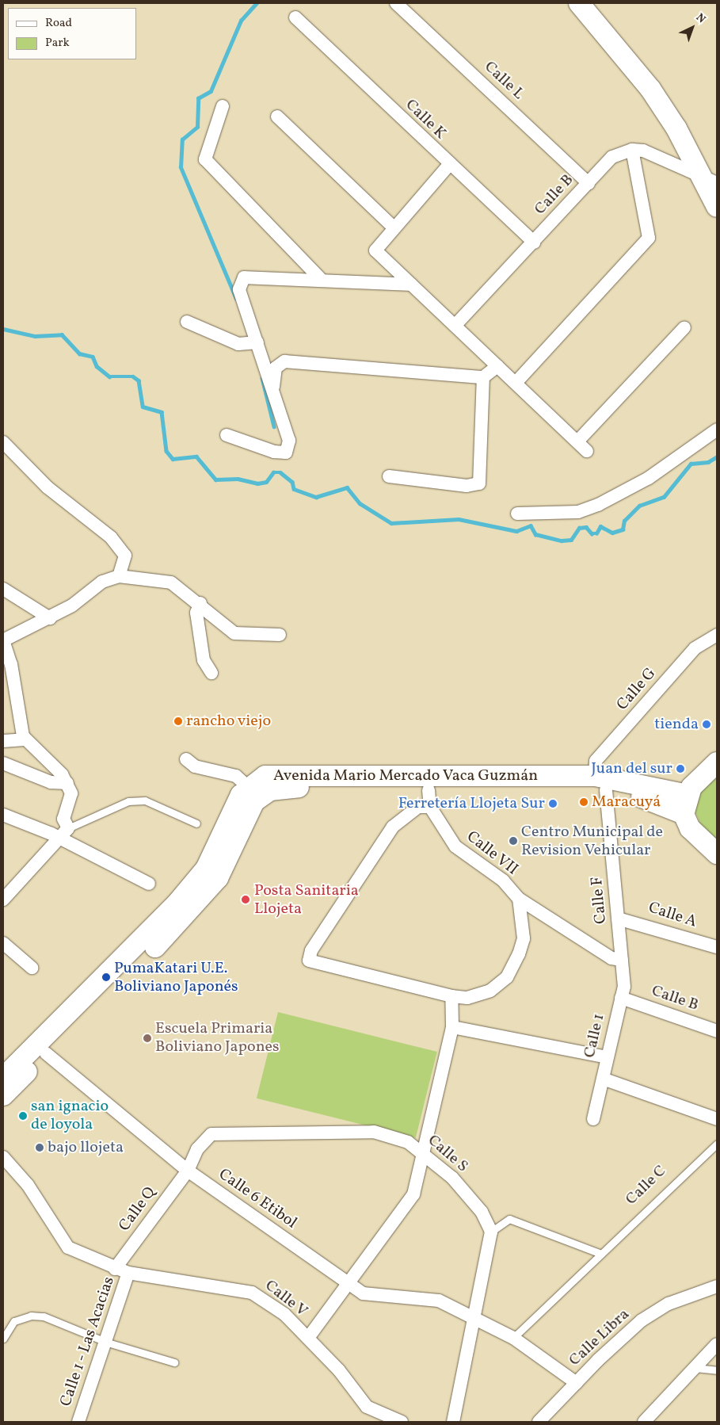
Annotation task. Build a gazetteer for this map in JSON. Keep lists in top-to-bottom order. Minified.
{"streets":{"main road":["Avenida Mario Mercado Vaca Guzmán"],"street":["Calle L","Calle K","Calle B","Calle G","Calle VII","Calle F","Calle A","Calle 1","Calle S","Calle 6 Etibol","Calle Q","Calle V","Calle Libra","Calle 1 - Las Acacias"],"lane":["Calle C"]},"crossings":[["Calle L","Calle B"],["Calle K","Calle B"],["Calle B","Calle 1"],["Calle G","Avenida Mario Mercado Vaca Guzmán"],["Calle G","Calle F"],["Avenida Mario Mercado Vaca Guzmán","Calle VII"],["Avenida Mario Mercado Vaca Guzmán","Calle F"],["Avenida Mario Mercado Vaca Guzmán","Calle 6 Etibol"],["Calle VII","Calle F"],["Calle VII","Calle 1"],["Calle F","Calle A"],["Calle F","Calle 1"],["Calle S","Calle 6 Etibol"],["Calle S","Calle Q"],["Calle C","Calle 6 Etibol"],["Calle 6 Etibol","Calle Q"],["Calle 6 Etibol","Calle Libra"],["Calle Q","Calle V"],["Calle V","Calle 1 - Las Acacias"]],"places":["rancho viejo","tienda","Juan del sur","Maracuyá","Ferretería Llojeta Sur","Centro Municipal de Revision Vehicular","Posta Sanitaria Llojeta","PumaKatari U.E. Boliviano Japonés","Escuela Primaria Boliviano Japones","san ignacio de loyola","bajo llojeta"],"legend":["Road","Park"],"north":"top right"}
